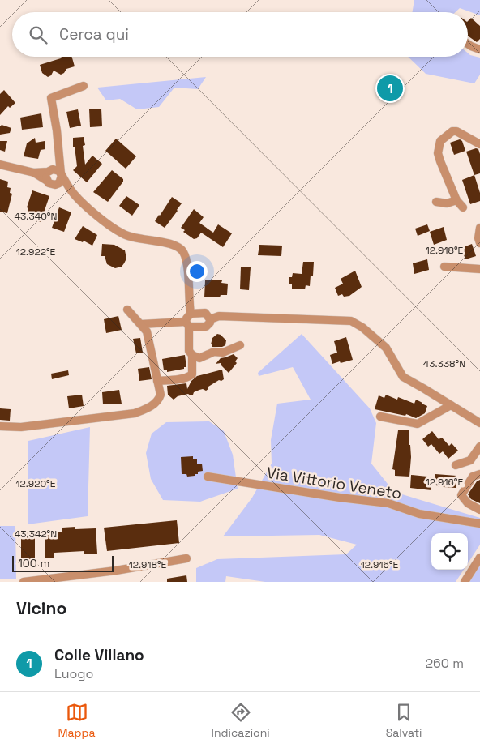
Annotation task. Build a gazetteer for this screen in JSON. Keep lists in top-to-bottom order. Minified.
{"streets":{"street":["Via Vittorio Veneto"]},"scale_bar":"100 m","page":{"search":"Cerca qui","pins":"1","scale":"100 m","heading":"Vicino","list":[{"mark":"1","name":"Colle Villano","note":"Luogo","value":"260 m"}],"nav":["Mappa","Indicazioni","Salvati"]},"coordinates":["43.340°N","12.918°E","12.922°E","43.338°N","12.916°E","12.920°E","43.342°N"]}
